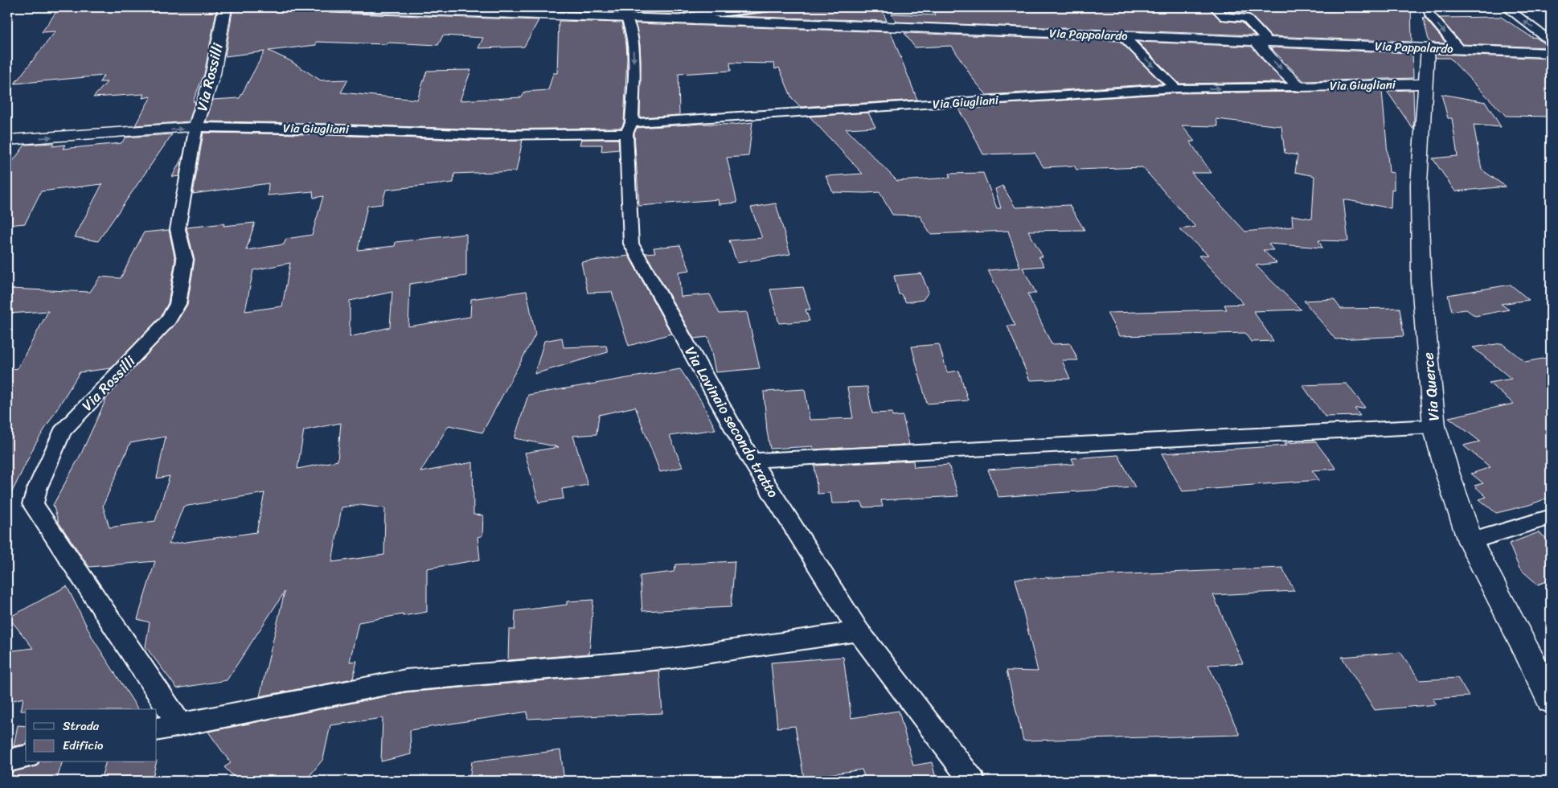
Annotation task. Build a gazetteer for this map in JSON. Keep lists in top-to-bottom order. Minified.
{"streets":{"street":["Via Pappalardo","Via Rossilli","Via Giugliani","Via Querce","Via Lavinaio secondo tratto"]},"crossings":[["Via Pappalardo","Via Querce"],["Via Pappalardo","Via Lavinaio secondo tratto"],["Via Rossilli","Via Giugliani"],["Via Giugliani","Via Querce"],["Via Giugliani","Via Lavinaio secondo tratto"]],"legend":["Strada","Edificio"]}
